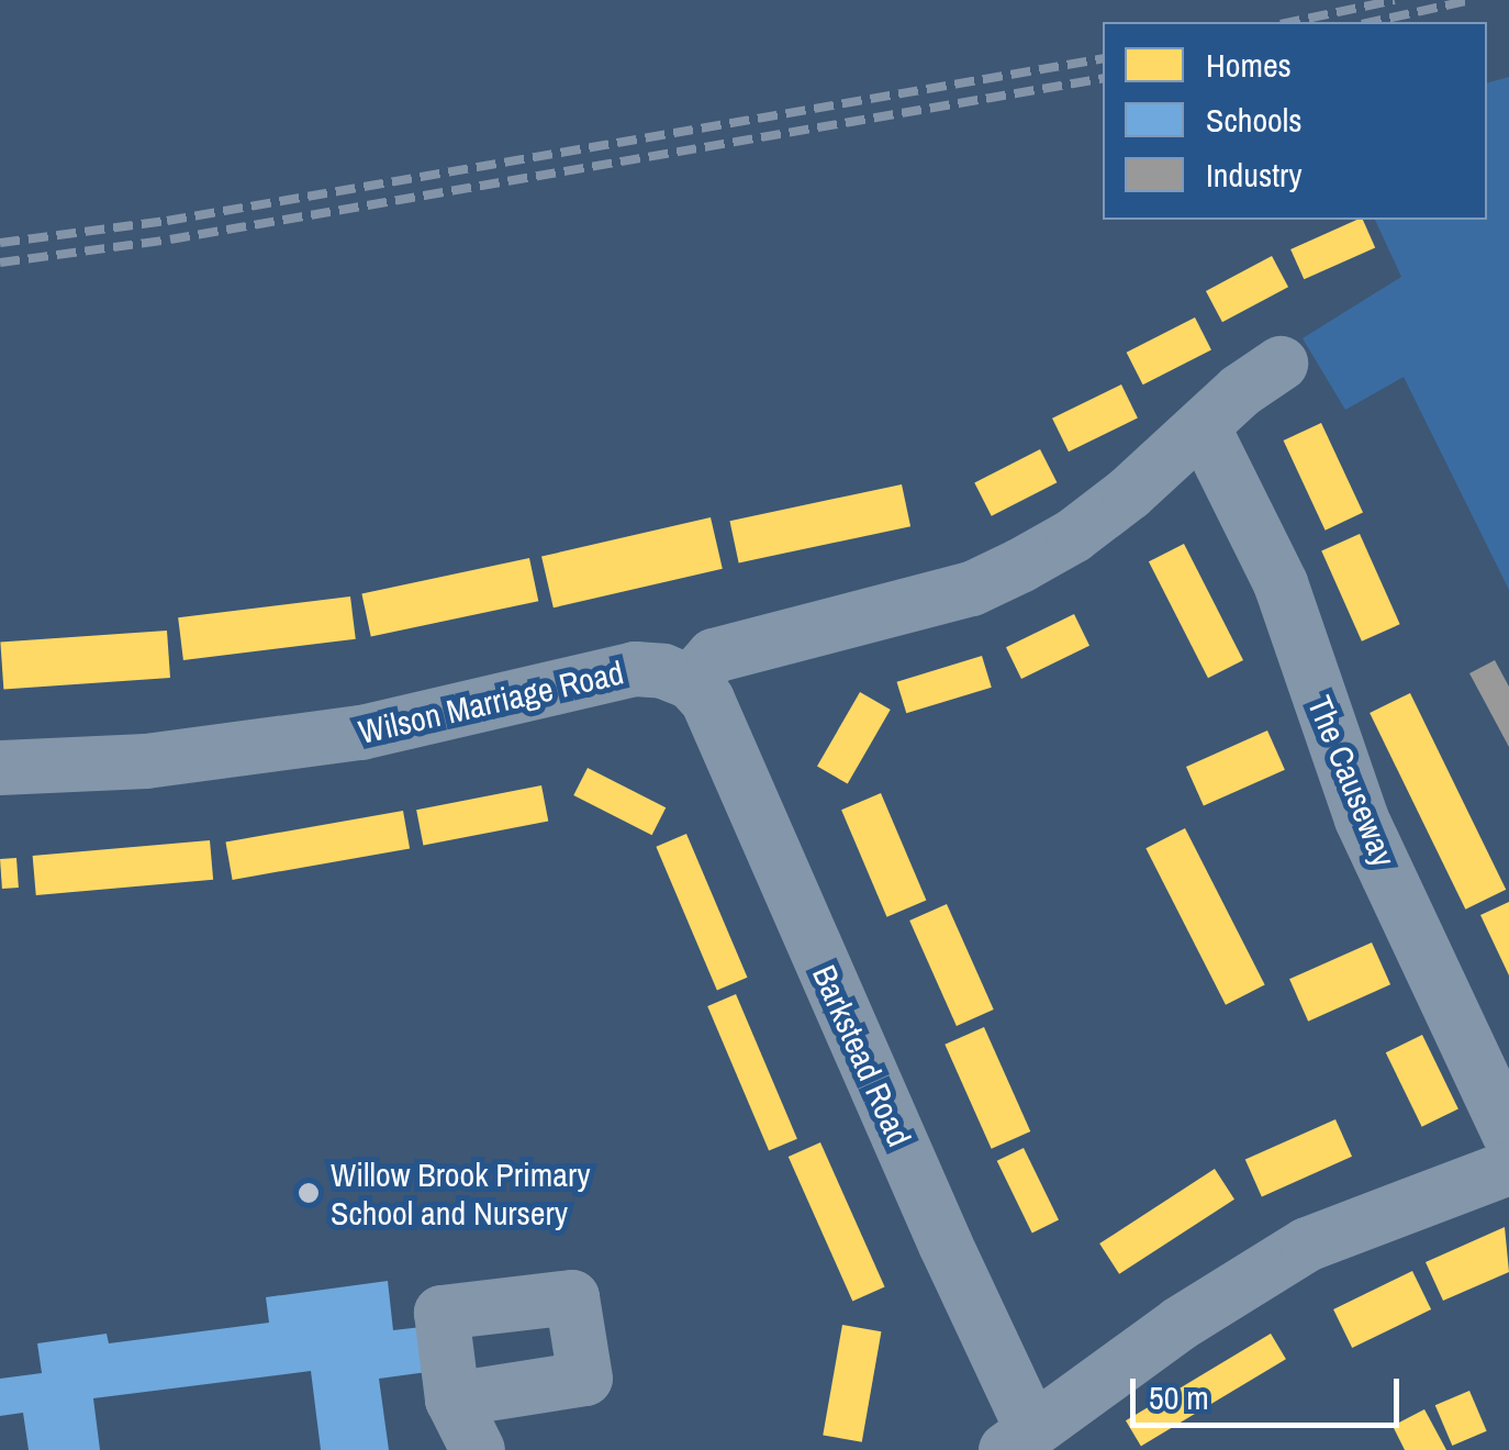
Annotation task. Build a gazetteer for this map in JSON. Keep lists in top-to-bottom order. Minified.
{"streets":{"street":["Wilson Marriage Road","The Causeway","Barkstead Road"]},"crossings":[["Wilson Marriage Road","Barkstead Road"]],"places":["Willow Brook Primary School and Nursery"],"legend":["Homes","Schools","Industry"],"scale_bar":"50 m"}
